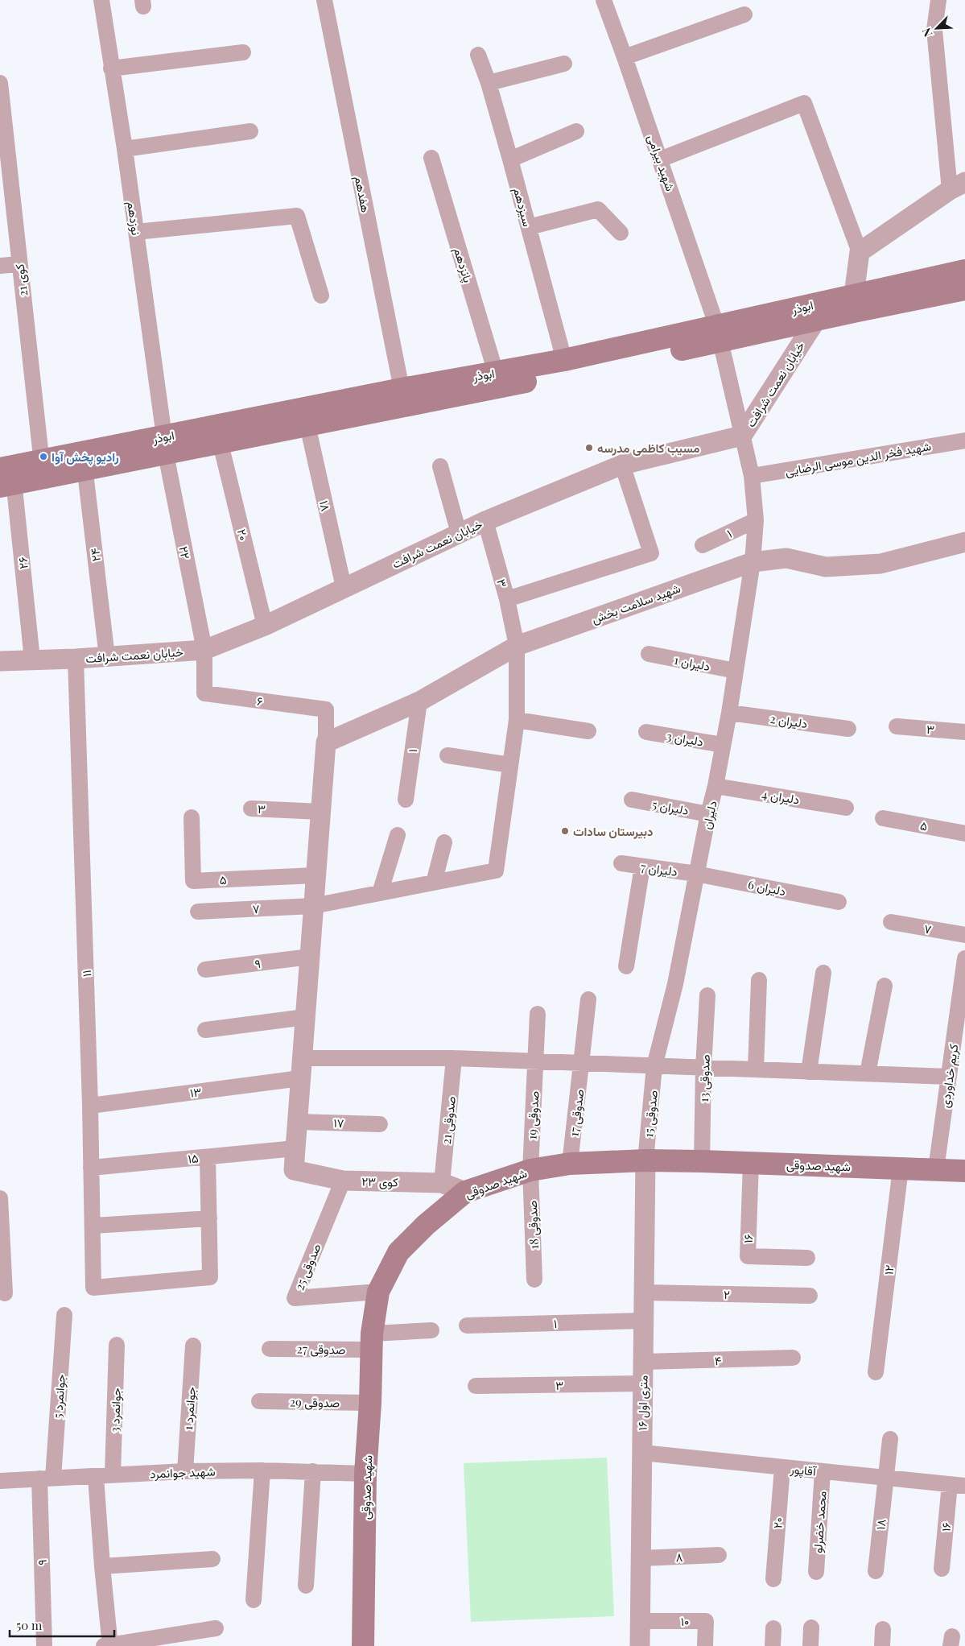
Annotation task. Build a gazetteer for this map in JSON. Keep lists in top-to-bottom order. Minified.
{"streets":{"main road":["ابوذر","شهید صدوقی"],"street":["شهید بیرامی","هفدهم","سیزدهم","نوزدهم","پانزدهم","کوی 21","خیابان نعمت شرافت","شهید فخر الدین موسی الرضایی","۱۸","۱","۲۰","۲۲","۲۴","۲۶","۳","شهید سلامت بخش","دلیران 1","۶","دلیران 2","دلیران 3","دلیران 4","دلیران 5","دلیران","۵","دلیران 7","دلیران 6","۷","۹","۱۱","کریم خداوردی","صدوقی 13","۱۳","صدوقی 17","صدوقی 15","صدوقی 19","صدوقی 21","۱۷","۱۵","کوی ۲۳","صدوقی 18","۱۶","صدوقی 25","۱۲","۲","صدوقی 27","۴","جوانمرد 5","صدوقی 29","۱۶ متری اول","جوانمرد 1","جوانمرد 3","آقاپور","شهید جوانمرد","محمد خضرلو","۸","۱۰"]},"crossings":[["شهید بیرامی","ابوذر"],["شهید بیرامی","خیابان نعمت شرافت"],["شهید بیرامی","دلیران"],["هفدهم","ابوذر"],["سیزدهم","ابوذر"],["نوزدهم","ابوذر"],["نوزدهم","۲۲"],["پانزدهم","ابوذر"],["کوی 21","ابوذر"],["ابوذر","خیابان نعمت شرافت"],["ابوذر","۱۸"],["ابوذر","۲۰"],["ابوذر","۲۲"],["ابوذر","۲۴"],["ابوذر","۲۶"],["خیابان نعمت شرافت","۱۸"],["خیابان نعمت شرافت","۲۰"],["خیابان نعمت شرافت","۲۲"],["خیابان نعمت شرافت","۲۴"],["خیابان نعمت شرافت","۲۶"],["خیابان نعمت شرافت","۳"],["خیابان نعمت شرافت","۶"],["خیابان نعمت شرافت","دلیران"],["خیابان نعمت شرافت","۱۱"],["شهید فخر الدین موسی الرضایی","دلیران"],["۱۸","آقاپور"],["۱","شهید سلامت بخش"],["۱","دلیران"],["۱","۱۶ متری اول"],["۲۰","آقاپور"],["۲۲","۶"],["۳","شهید سلامت بخش"],["۳","۷"],["۳","۱۶ متری اول"],["شهید سلامت بخش","۶"],["شهید سلامت بخش","دلیران"],["دلیران 1","دلیران"],["دلیران 2","دلیران"],["دلیران 3","دلیران"],["دلیران 4","دلیران"],["دلیران 5","دلیران"],["دلیران","دلیران 7"],["دلیران","دلیران 6"],["دلیران","صدوقی 15"],["دلیران 7","دلیران 6"],["۹","جوانمرد 5"],["۹","شهید جوانمرد"],["۱۱","۱۳"],["۱۱","۱۵"],["کریم خداوردی","شهید صدوقی"],["صدوقی 13","شهید صدوقی"],["صدوقی 17","شهید صدوقی"],["صدوقی 15","شهید صدوقی"],["صدوقی 15","۱۶ متری اول"],["صدوقی 19","شهید صدوقی"],["صدوقی 19","صدوقی 18"],["صدوقی 21","کوی ۲۳"],["۱۵","کوی ۲۳"],["شهید صدوقی","کوی ۲۳"],["شهید صدوقی","صدوقی 18"],["شهید صدوقی","۱۶"],["شهید صدوقی","صدوقی 25"],["شهید صدوقی","۱۲"],["شهید صدوقی","صدوقی 27"],["شهید صدوقی","صدوقی 29"],["شهید صدوقی","۱۶ متری اول"],["شهید صدوقی","شهید جوانمرد"],["کوی ۲۳","صدوقی 25"],["۱۶","آقاپور"],["۲","۱۶ متری اول"],["۴","۱۶ متری اول"],["جوانمرد 5","شهید جوانمرد"],["۱۶ متری اول","آقاپور"],["۱۶ متری اول","۸"],["۱۶ متری اول","۱۰"],["جوانمرد 1","شهید جوانمرد"],["جوانمرد 3","شهید جوانمرد"],["آقاپور","محمد خضرلو"]],"places":["مسیب کاظمی مدرسه","رادیو پخش آوا","دبیرستان سادات"],"scale_bar":"50 m","north":"bottom left"}
